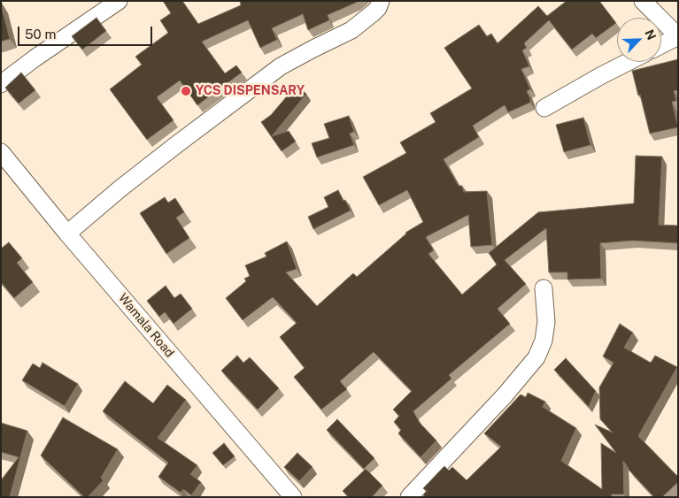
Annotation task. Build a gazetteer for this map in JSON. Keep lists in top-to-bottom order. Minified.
{"streets":{"street":["Wamala Road"]},"places":["YCS DISPENSARY"],"scale_bar":"50 m","north":"top right"}
